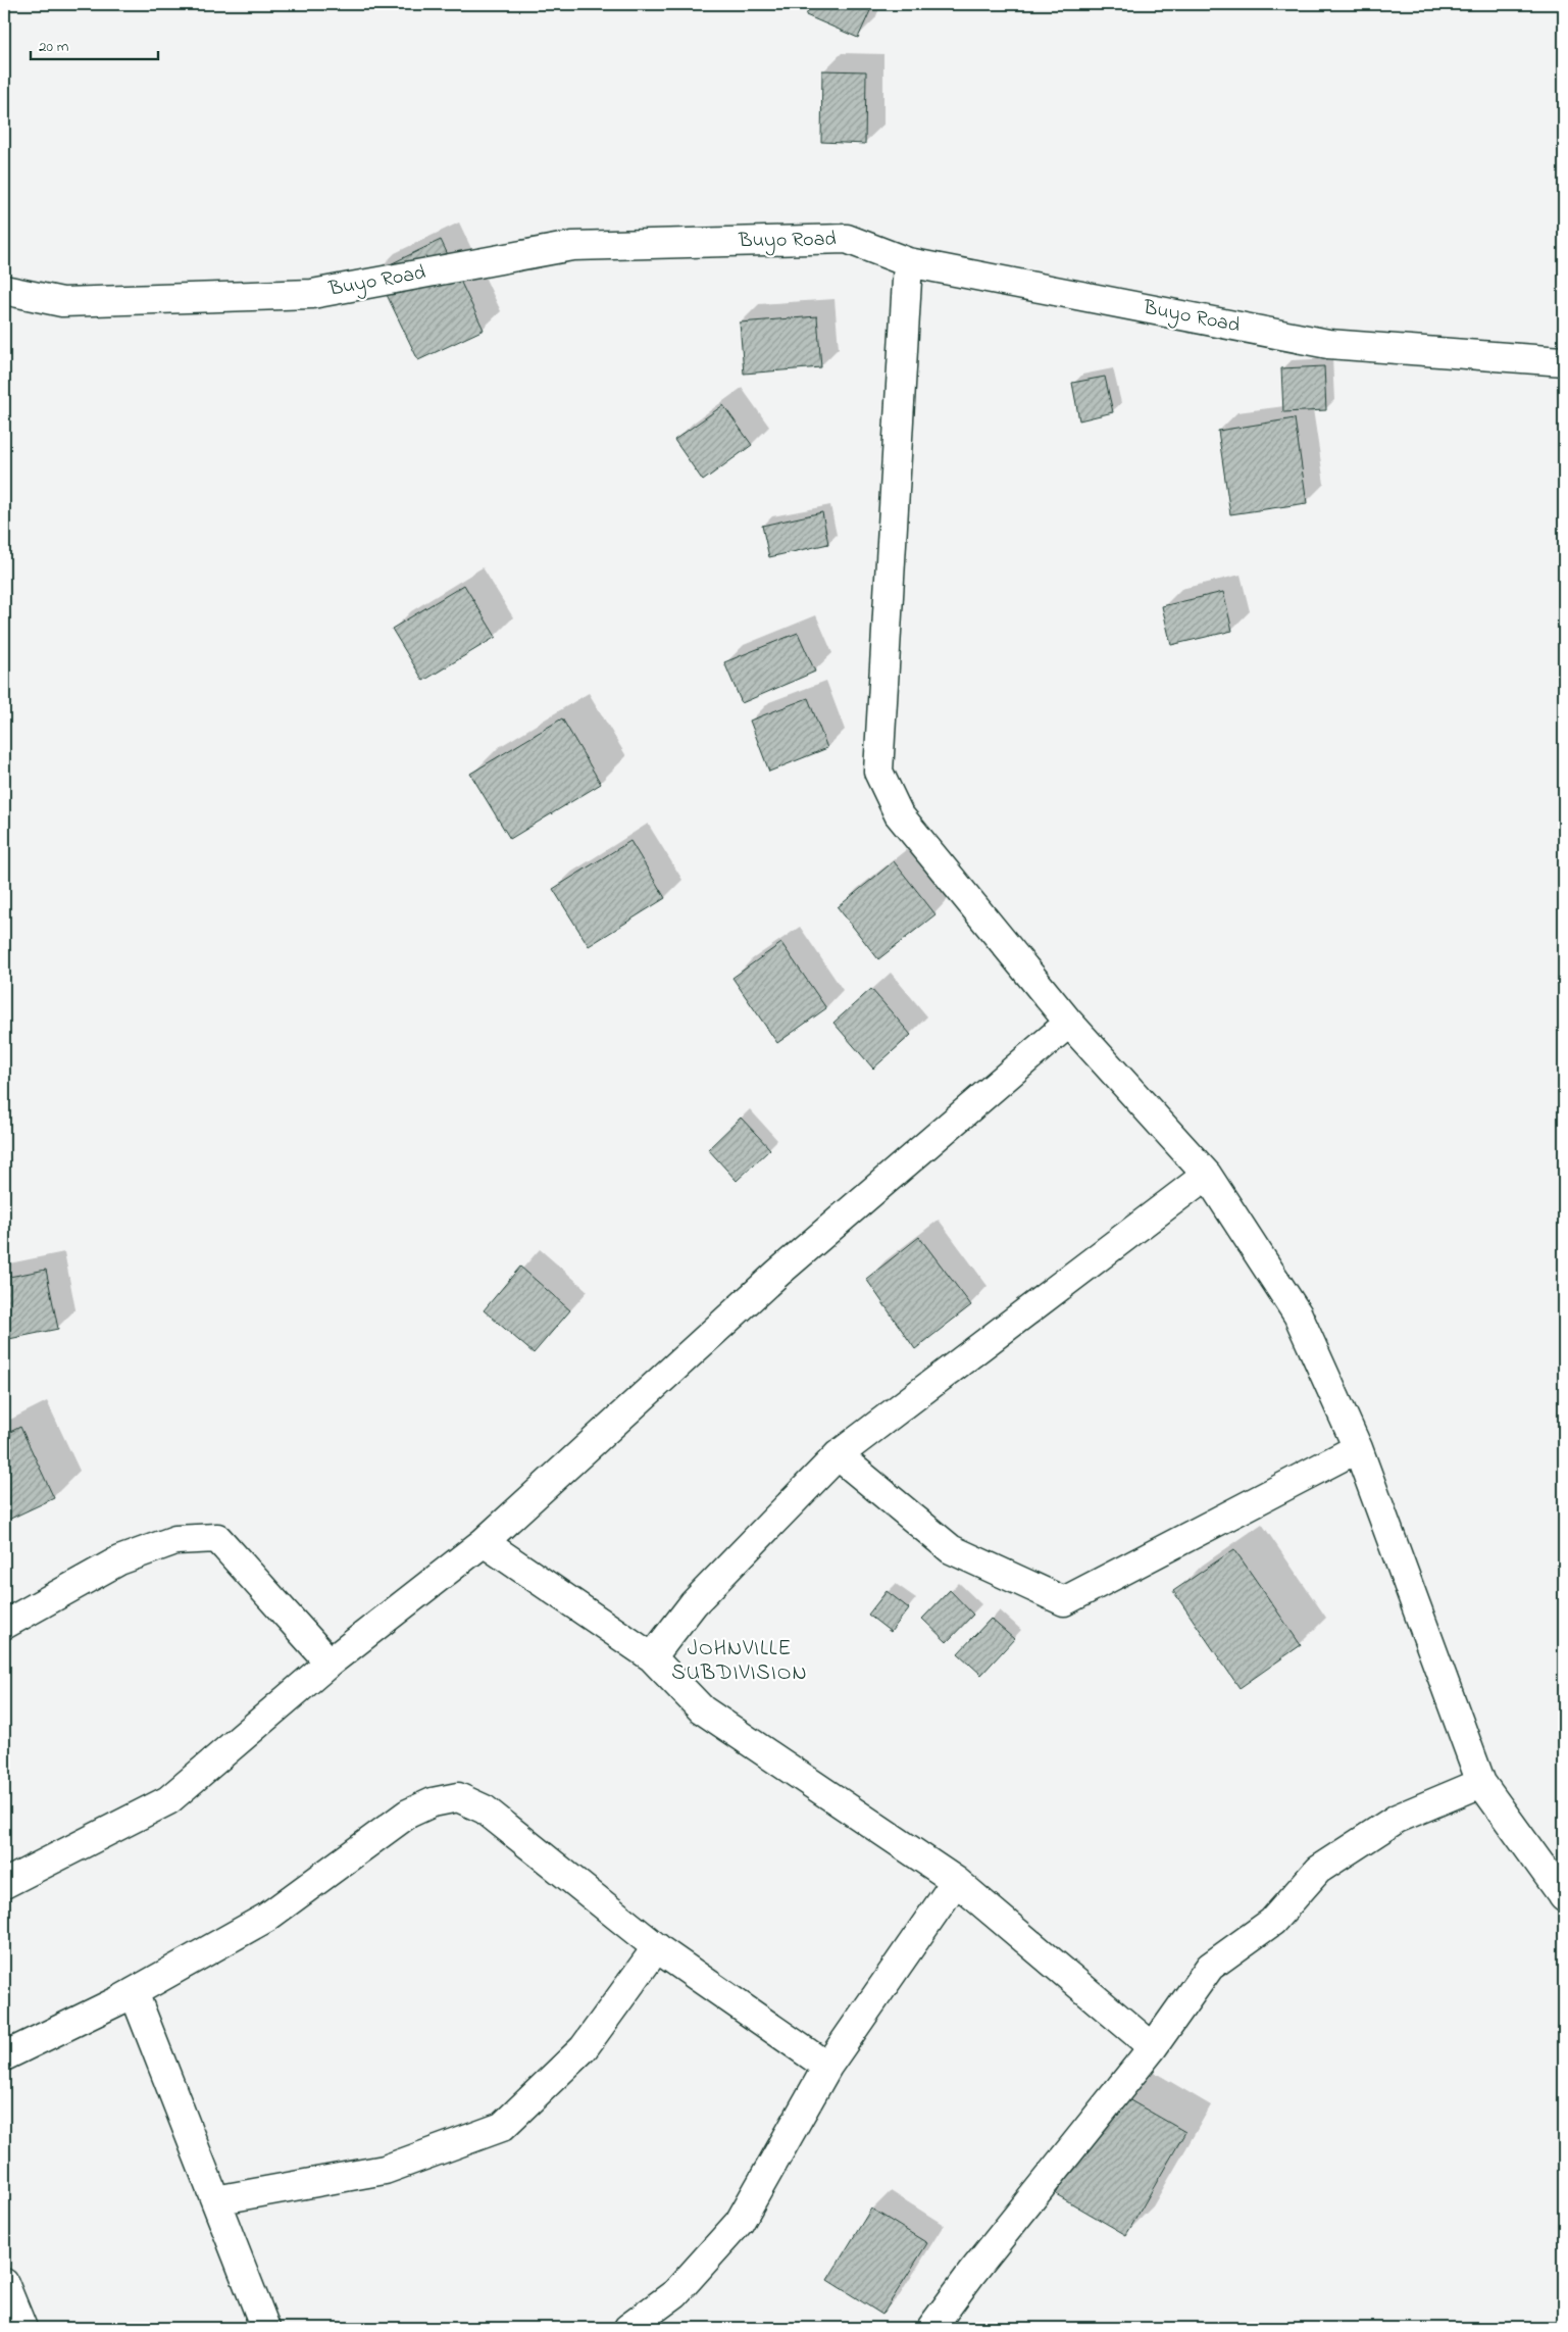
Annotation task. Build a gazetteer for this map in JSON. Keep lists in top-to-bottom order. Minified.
{"streets":{"street":["Buyo Road"]},"districts":["JOHNVILLE SUBDIVISION"],"scale_bar":"20 m"}
